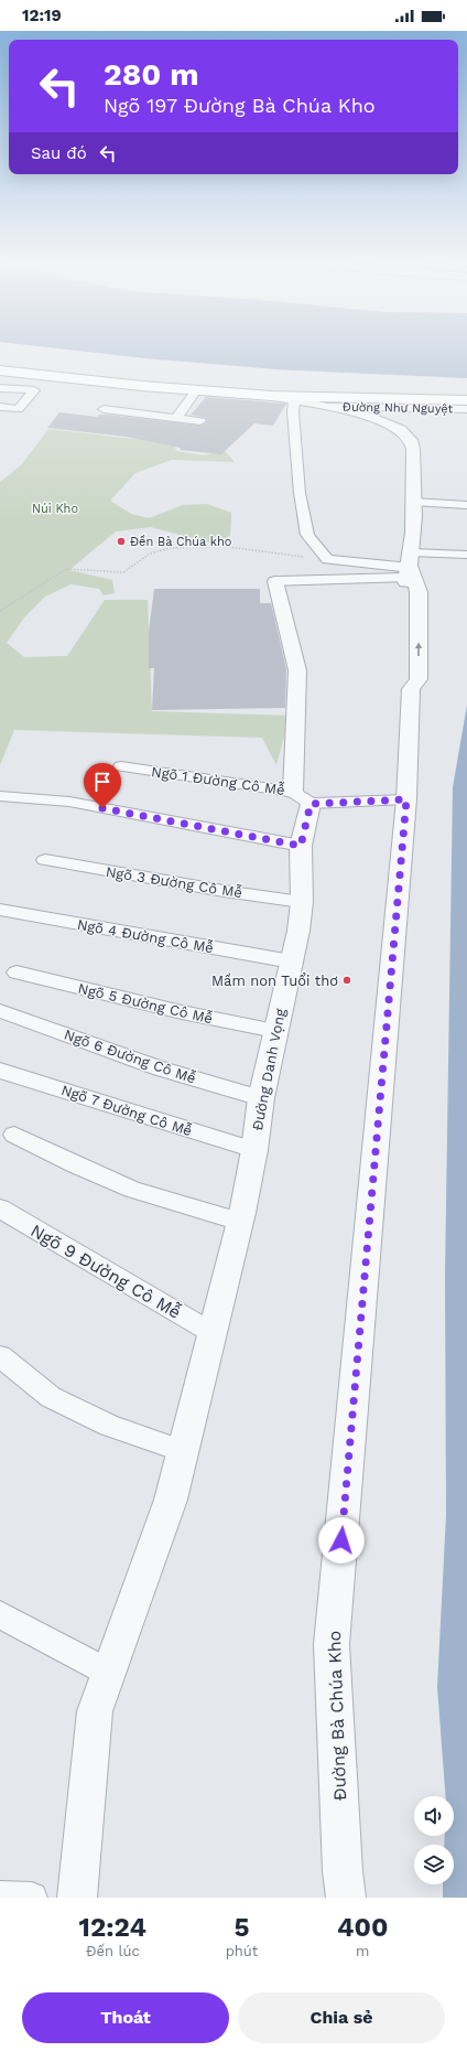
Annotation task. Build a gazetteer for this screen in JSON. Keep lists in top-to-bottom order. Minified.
{"streets":{"main road":["Đường Như Nguyệt"],"street":["Ngõ 1 Đường Cô Mễ","Ngõ 3 Đường Cô Mễ","Ngõ 4 Đường Cô Mễ","Ngõ 5 Đường Cô Mễ","Ngõ 6 Đường Cô Mễ","Đường Danh Vọng","Ngõ 7 Đường Cô Mễ","Ngõ 9 Đường Cô Mễ","Đường Bà Chúa Kho"]},"crossings":[["Đường Như Nguyệt","Đường Bà Chúa Kho"],["Ngõ 1 Đường Cô Mễ","Đường Danh Vọng"],["Ngõ 1 Đường Cô Mễ","Đường Bà Chúa Kho"],["Ngõ 3 Đường Cô Mễ","Đường Danh Vọng"],["Ngõ 4 Đường Cô Mễ","Đường Danh Vọng"],["Ngõ 5 Đường Cô Mễ","Đường Danh Vọng"],["Ngõ 6 Đường Cô Mễ","Đường Danh Vọng"],["Đường Danh Vọng","Ngõ 7 Đường Cô Mễ"],["Đường Danh Vọng","Ngõ 9 Đường Cô Mễ"]],"parks":["Núi Kho"],"places":["Đền Bà Chúa kho","Mầm non Tuổi thơ"],"page":{"status":"12:19","turn":["280 m","Ngõ 197 Đường Bà Chúa Kho"],"then":"Sau đó","eta":["12:24","Đến lúc","5","phút","400","m"],"buttons":["Thoát","Chia sẻ"]}}
